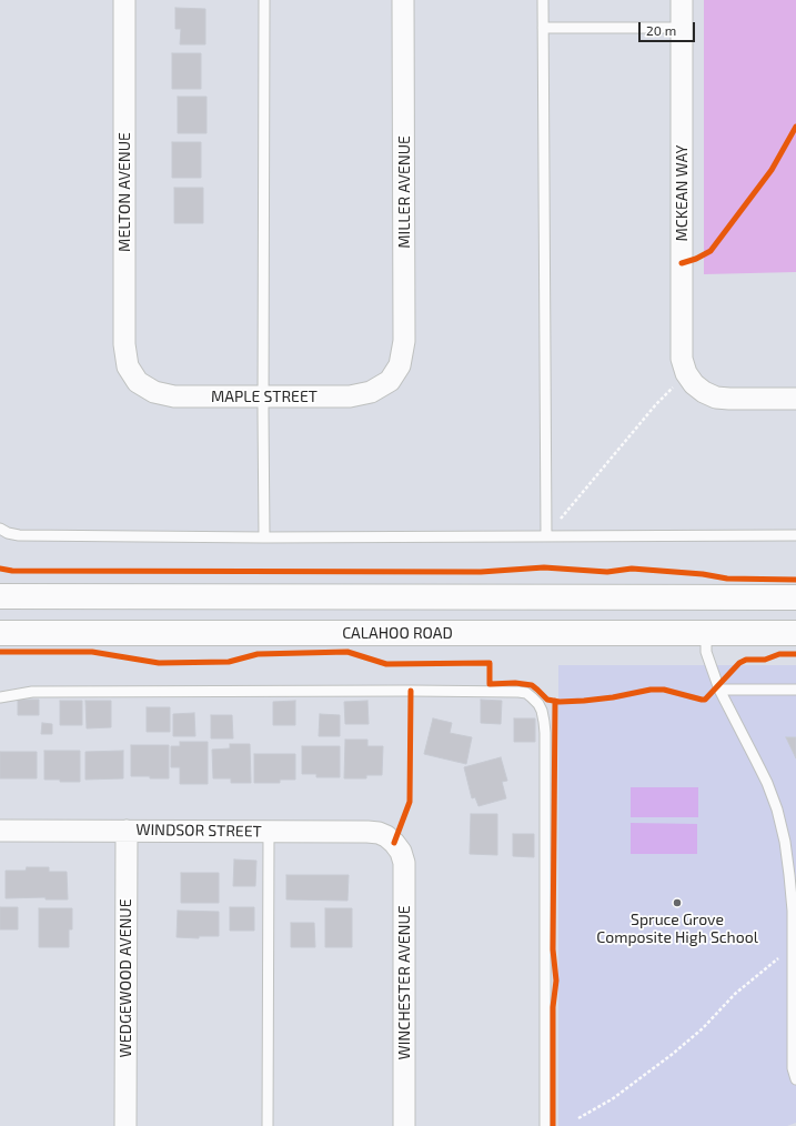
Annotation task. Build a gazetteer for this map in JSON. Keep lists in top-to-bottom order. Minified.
{"streets":{"main road":["CALAHOO ROAD"],"street":["MELTON AVENUE","MILLER AVENUE","MCKEAN WAY","MAPLE STREET","WINDSOR STREET","WEDGEWOOD AVENUE","WINCHESTER AVENUE"]},"crossings":[["MELTON AVENUE","MAPLE STREET"],["MILLER AVENUE","MAPLE STREET"],["WINDSOR STREET","WEDGEWOOD AVENUE"],["WINDSOR STREET","WINCHESTER AVENUE"]],"places":["Spruce Grove Composite High School"],"scale_bar":"20 m"}
